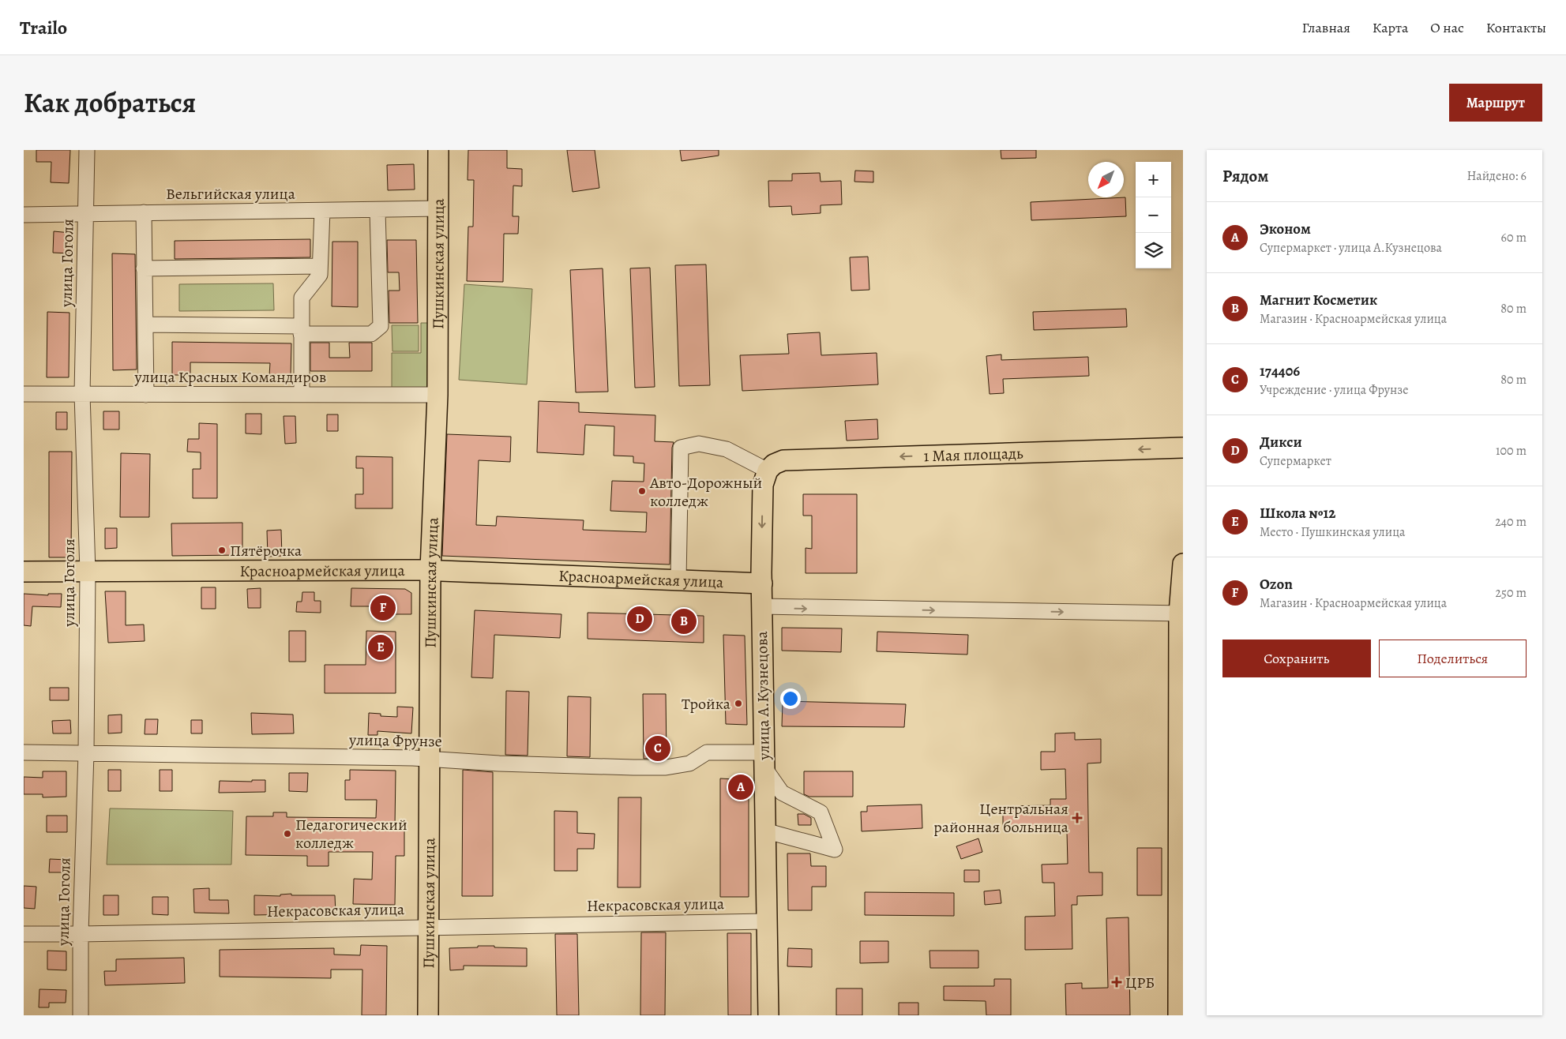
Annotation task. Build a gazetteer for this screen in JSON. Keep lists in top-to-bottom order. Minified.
{"streets":{"main road":["Пушкинская улица","1 Мая площадь","Красноармейская улица","улица А.Кузнецова"],"street":["Вельгийская улица","улица Гоголя","улица Красных Командиров","улица Фрунзе","Некрасовская улица"]},"crossings":[["Вельгийская улица","улица Гоголя"],["Вельгийская улица","Пушкинская улица"],["улица Гоголя","улица Красных Командиров"],["улица Гоголя","Красноармейская улица"],["улица Гоголя","улица Фрунзе"],["улица Гоголя","Некрасовская улица"],["Пушкинская улица","улица Красных Командиров"],["Пушкинская улица","Красноармейская улица"],["Пушкинская улица","улица Фрунзе"],["Пушкинская улица","Некрасовская улица"],["1 Мая площадь","улица А.Кузнецова"],["Красноармейская улица","улица А.Кузнецова"],["улица А.Кузнецова","улица Фрунзе"],["улица А.Кузнецова","Некрасовская улица"]],"one_way":["1 Мая площадь"],"places":{"other":["Авто-Дорожный колледж","Пятёрочка","Тройка","Педагогический колледж"],"health":["Центральная районная больница","ЦРБ"]},"north":"bottom left","page":{"header":"Trailo","nav":["Главная","Карта","О нас","Контакты"],"title":"Как добраться","buttons":["Маршрут",["Сохранить","Поделиться"]],"heading":["Рядом","Найдено: 6"],"map_buttons":["+","−"],"list":[{"mark":"A","name":"Эконом","note":"Супермаркет · улица А.Кузнецова","value":"60 m"},{"mark":"B","name":"Магнит Косметик","note":"Магазин · Красноармейская улица","value":"80 m"},{"mark":"C","name":"174406","note":"Учреждение · улица Фрунзе","value":"80 m"},{"mark":"D","name":"Дикси","note":"Супермаркет","value":"100 m"},{"mark":"E","name":"Школа №12","note":"Место · Пушкинская улица","value":"240 m"},{"mark":"F","name":"Ozon","note":"Магазин · Красноармейская улица","value":"250 m"}],"pins":["F","D","B","E","C","A"]}}
